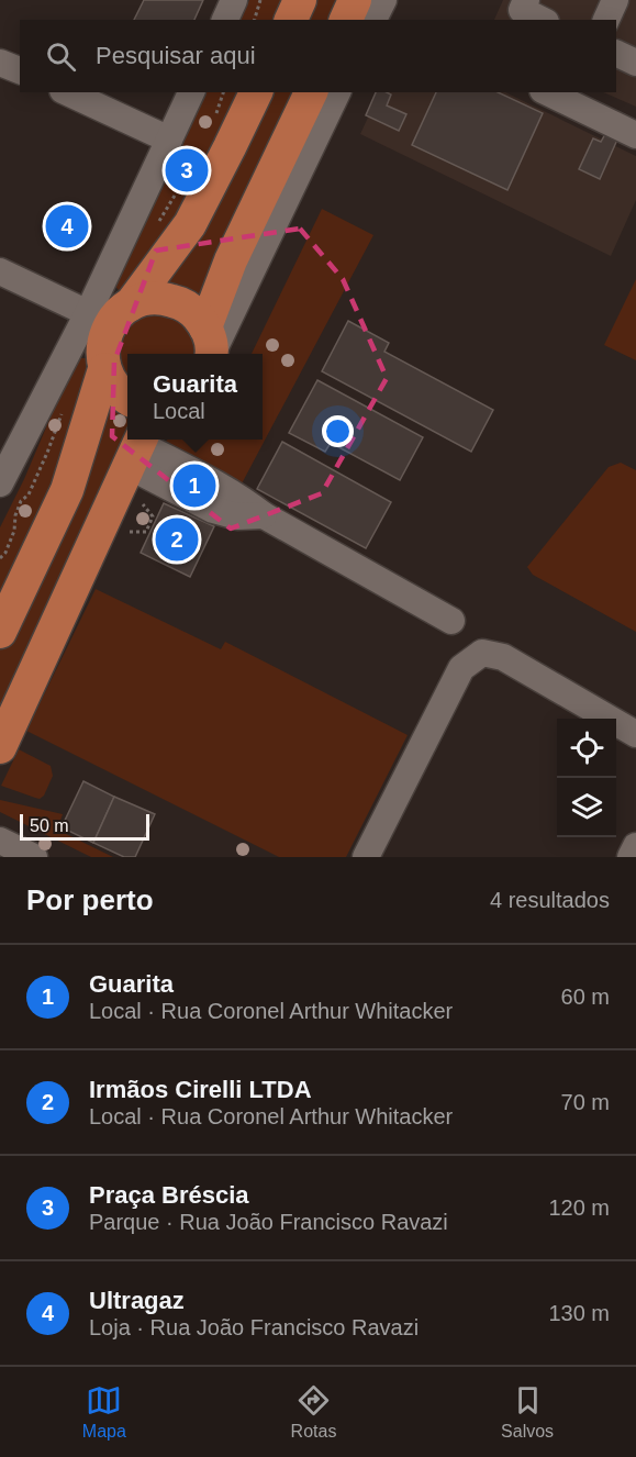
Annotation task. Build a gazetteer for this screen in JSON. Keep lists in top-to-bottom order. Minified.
{"scale_bar":"50 m","page":{"search":"Pesquisar aqui","pins":["3","4","1","2"],"popup":["Guarita","Local"],"scale":"50 m","heading":["Por perto","4 resultados"],"list":[{"mark":"1","name":"Guarita","note":"Local · Rua Coronel Arthur Whitacker","value":"60 m"},{"mark":"2","name":"Irmãos Cirelli LTDA","note":"Local · Rua Coronel Arthur Whitacker","value":"70 m"},{"mark":"3","name":"Praça Bréscia","note":"Parque · Rua João Francisco Ravazi","value":"120 m"},{"mark":"4","name":"Ultragaz","note":"Loja · Rua João Francisco Ravazi","value":"130 m"}],"nav":["Mapa","Rotas","Salvos"]}}
